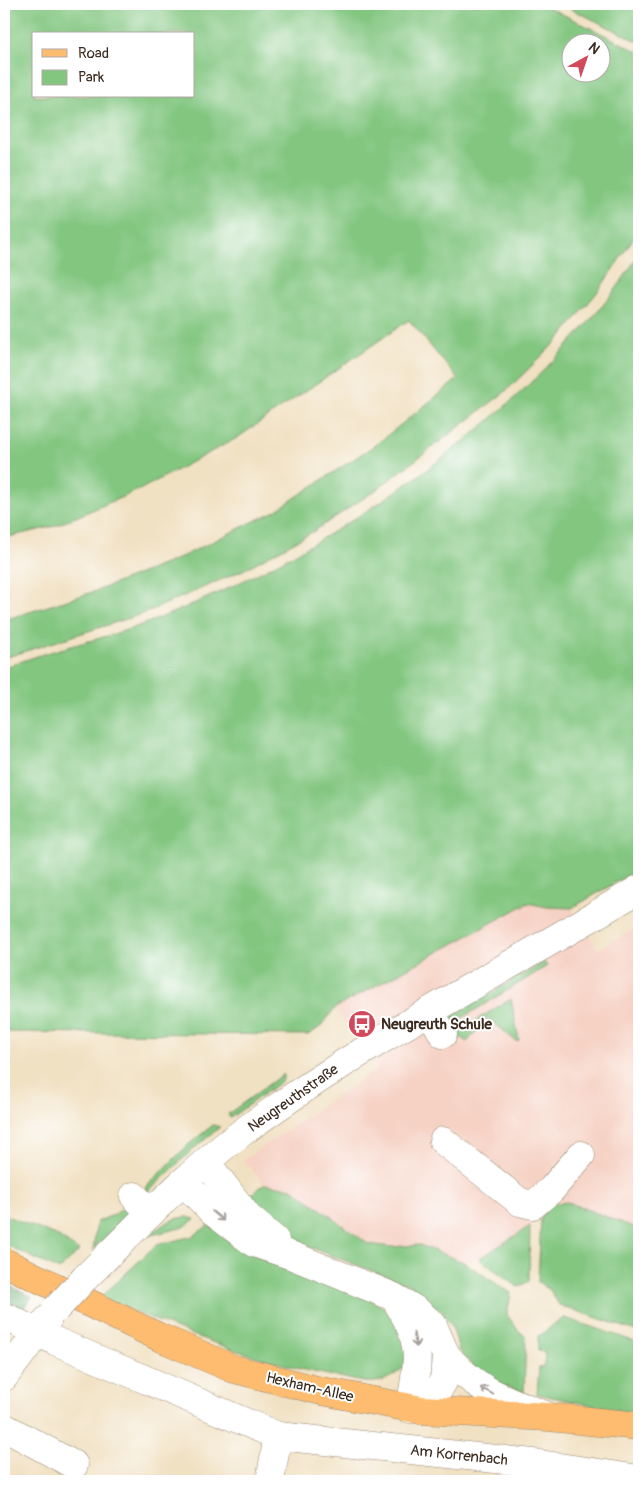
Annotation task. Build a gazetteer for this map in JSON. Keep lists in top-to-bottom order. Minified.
{"streets":{"main road":["Hexham-Allee"],"street":["Neugreuthstraße","Am Korrenbach"]},"crossings":[["Neugreuthstraße","Am Korrenbach"]],"places":{"bus stop":["Neugreuth Schule"]},"legend":["Road","Park"],"north":"top right"}
